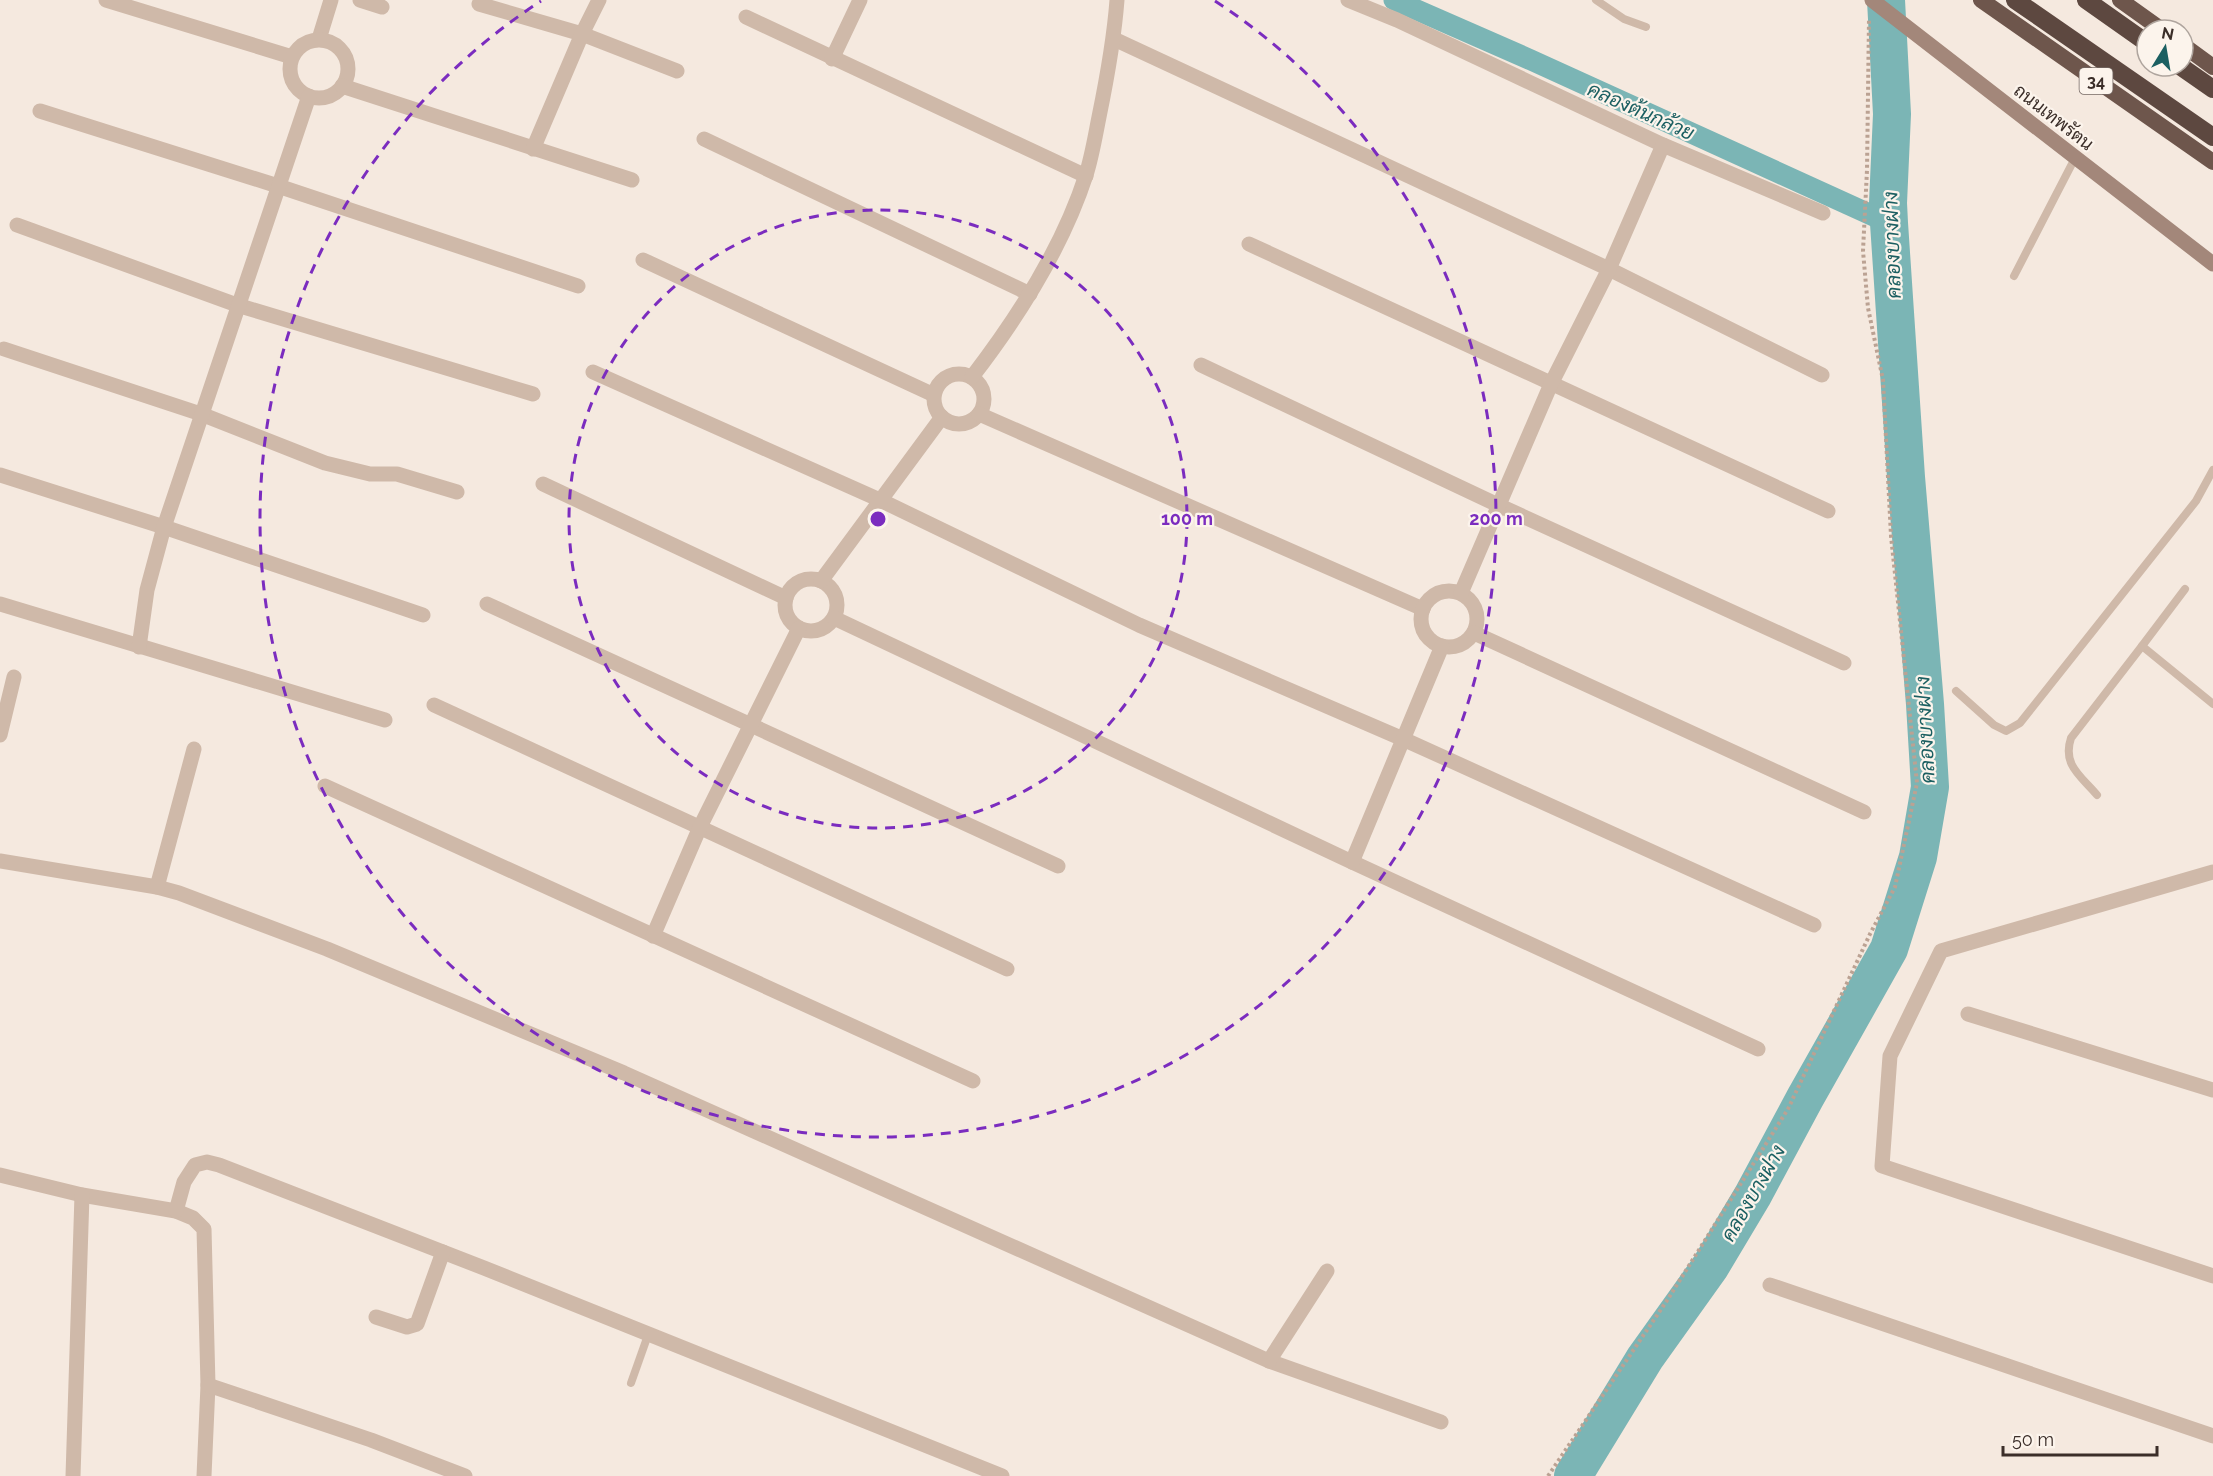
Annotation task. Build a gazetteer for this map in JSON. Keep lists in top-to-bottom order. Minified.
{"streets":{"highway":["34"],"main road":["ถนนเทพรัตน"]},"water":["คลองต้นกล้วย","คลองบางฝาง"],"scale_bar":"50 m","north":"top","rings":["100 m","200 m"]}
